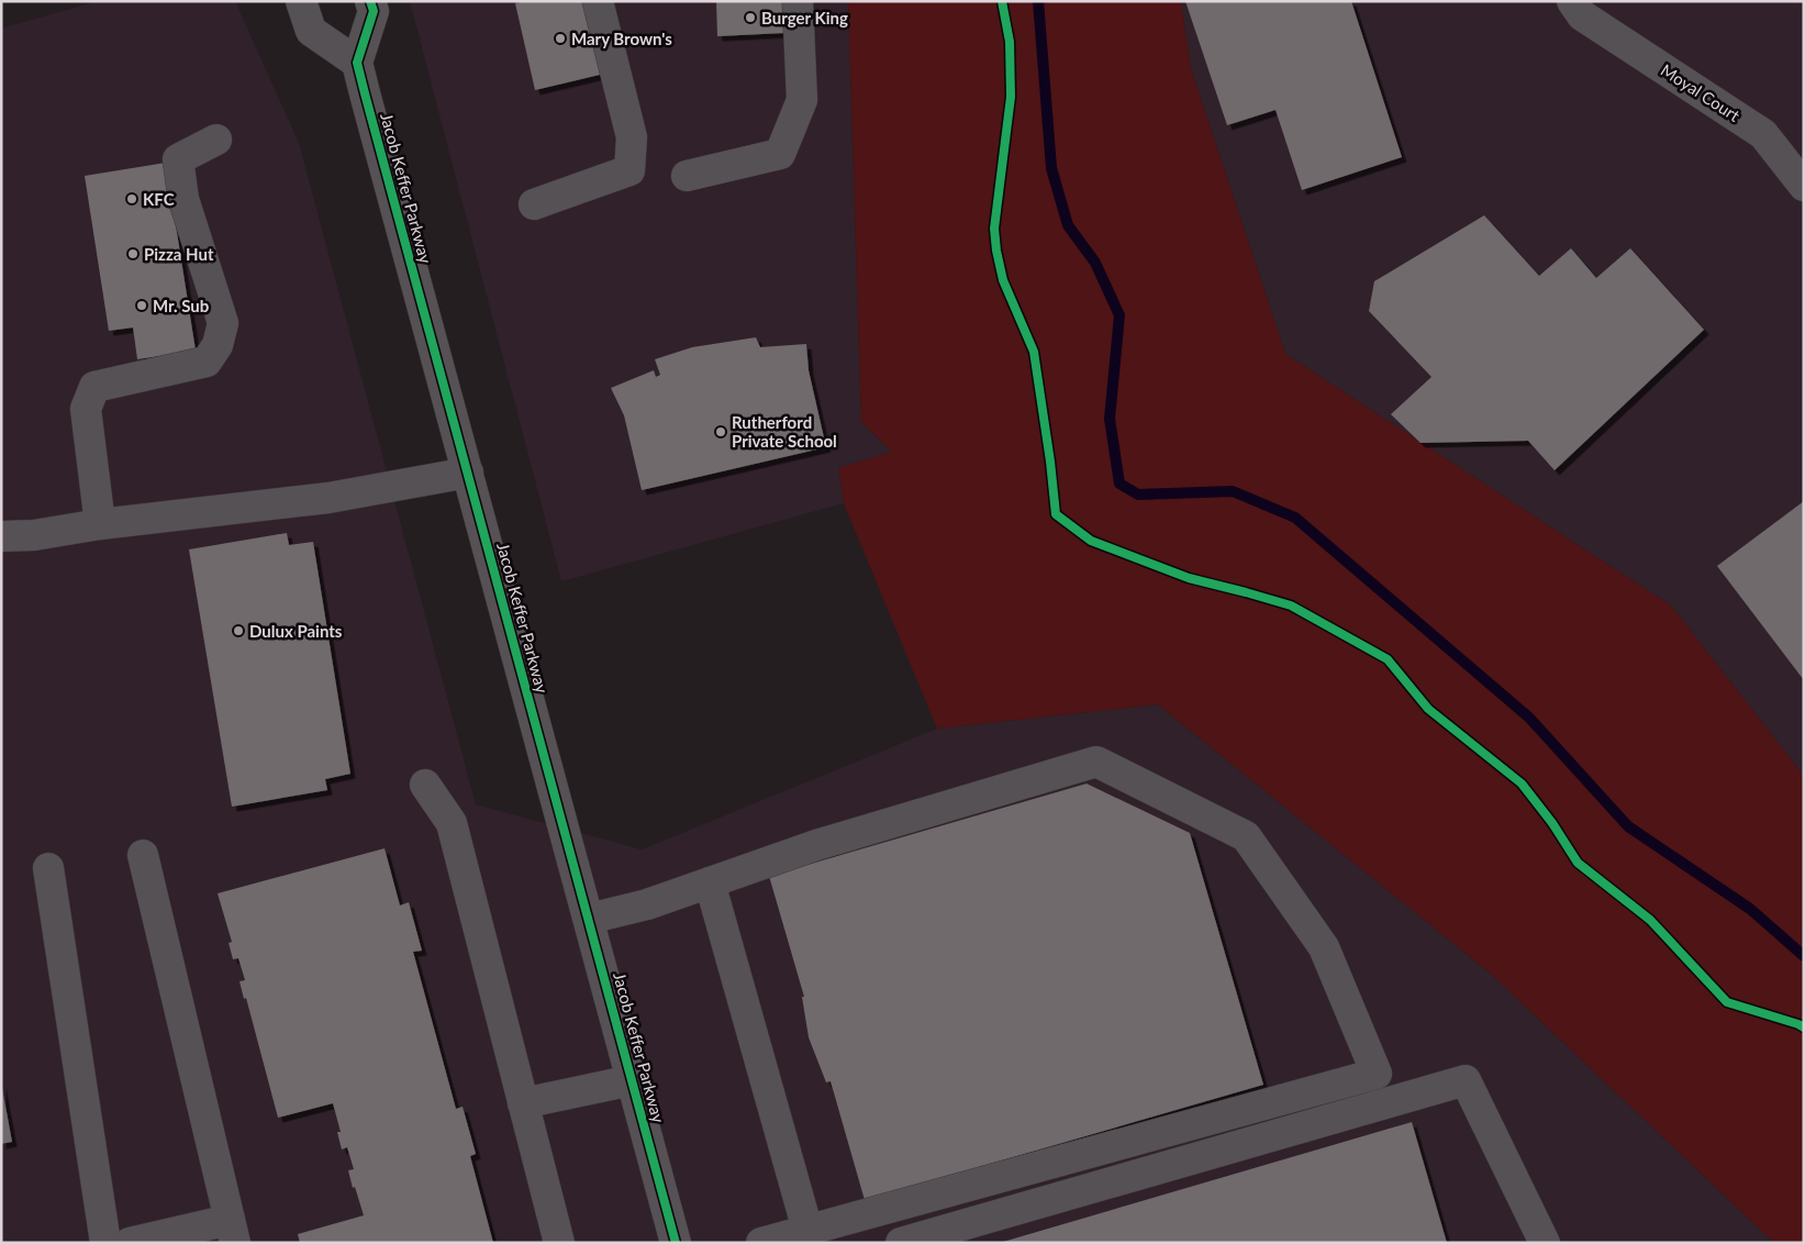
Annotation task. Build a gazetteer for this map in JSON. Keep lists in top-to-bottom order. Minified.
{"streets":{"street":["Moyal Court","Jacob Keffer Parkway"]},"places":["Burger King","Mary Brown's","KFC","Pizza Hut","Mr. Sub","Rutherford Private School","Dulux Paints"]}
